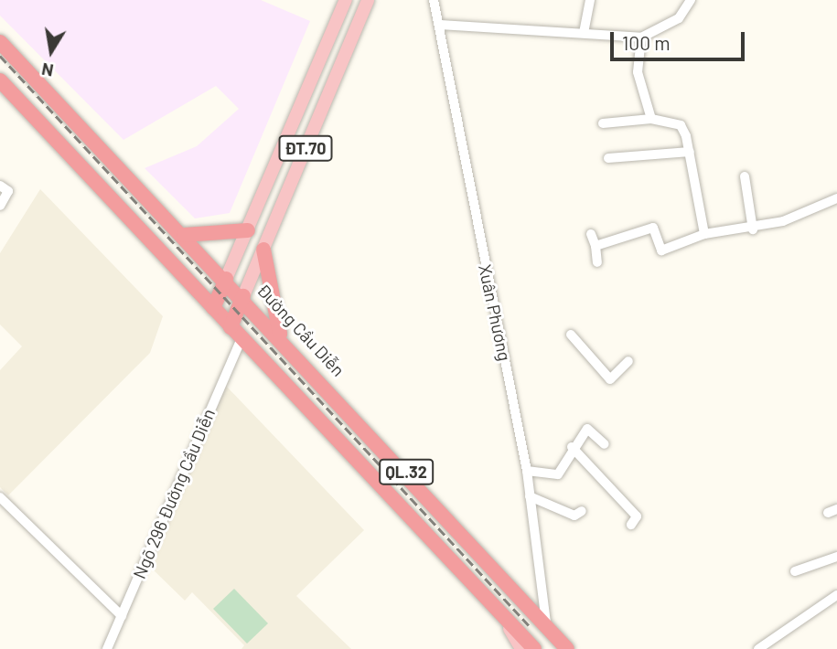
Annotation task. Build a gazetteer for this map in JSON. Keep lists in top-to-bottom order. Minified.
{"streets":{"highway":["ĐT.70","Đường Cầu Diễn","QL.32"],"street":["Xuân Phương","Ngõ 296 Đường Cầu Diễn"]},"crossings":[["ĐT.70","Đường Cầu Diễn"],["ĐT.70","QL.32"],["Xuân Phương","Đường Cầu Diễn"],["QL.32","Ngõ 296 Đường Cầu Diễn"]],"scale_bar":"100 m","north":"bottom"}
